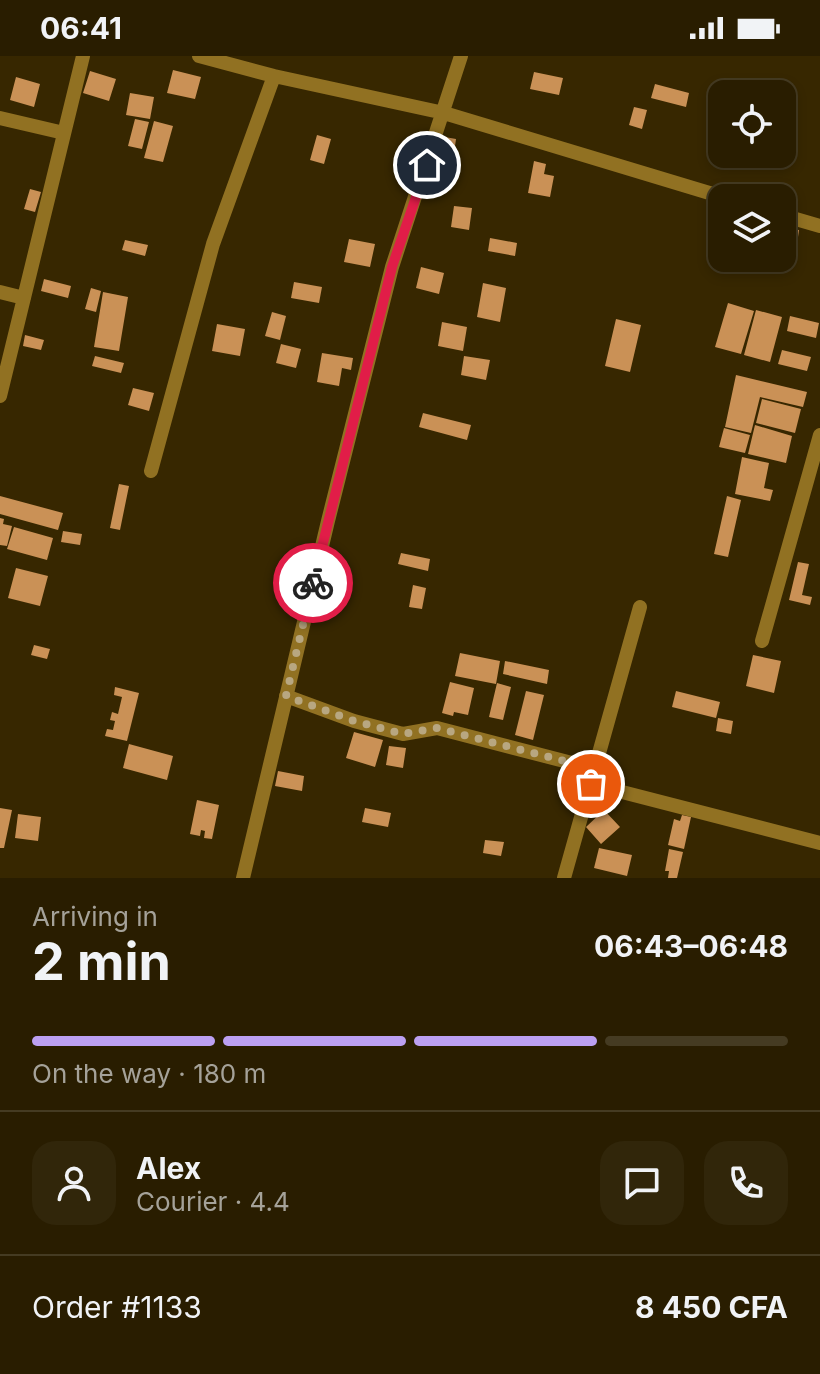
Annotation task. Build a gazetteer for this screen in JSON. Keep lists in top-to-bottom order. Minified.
{"page":{"status":"06:41","heading":["2 min","Arriving in","06:43–06:48"],"panel":["Alex","Courier · 4.4","Order #1133","8 450 CFA"],"bar":"On the way · 180 m"}}
